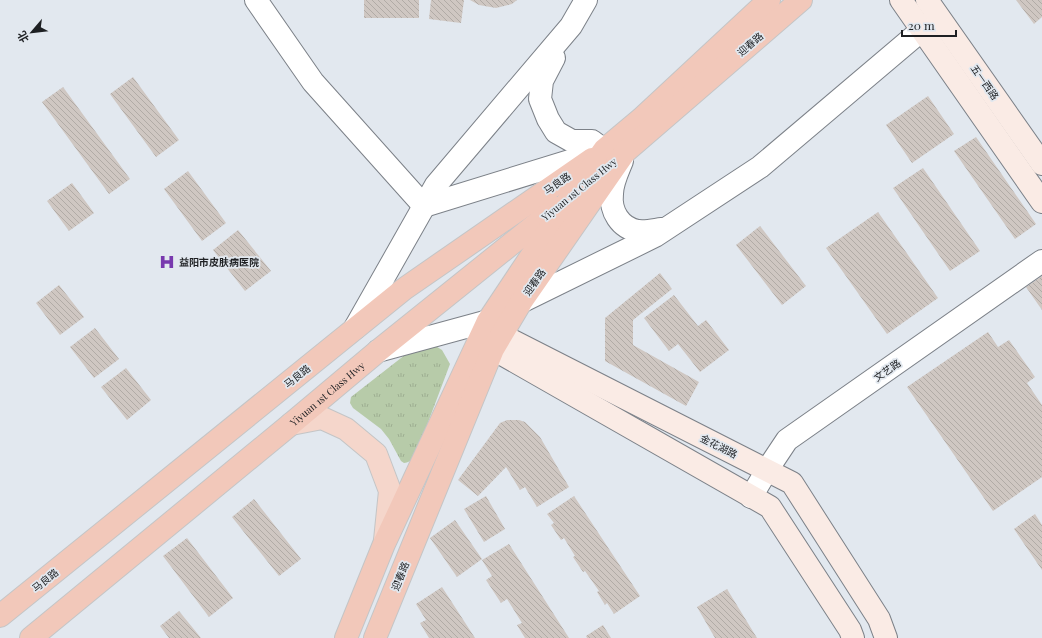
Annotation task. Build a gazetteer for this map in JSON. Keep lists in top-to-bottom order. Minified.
{"streets":{"highway":["迎春路","马良路","Yiyuan 1st Class Hwy"],"main road":["五一西路","金花湖路"],"street":["文艺路"]},"crossings":[["迎春路","马良路"],["迎春路","Yiyuan 1st Class Hwy"],["迎春路","金花湖路"],["文艺路","金花湖路"]],"places":{"hospital":["益阳市皮肤病医院"]},"scale_bar":"20 m","north":"bottom left"}
